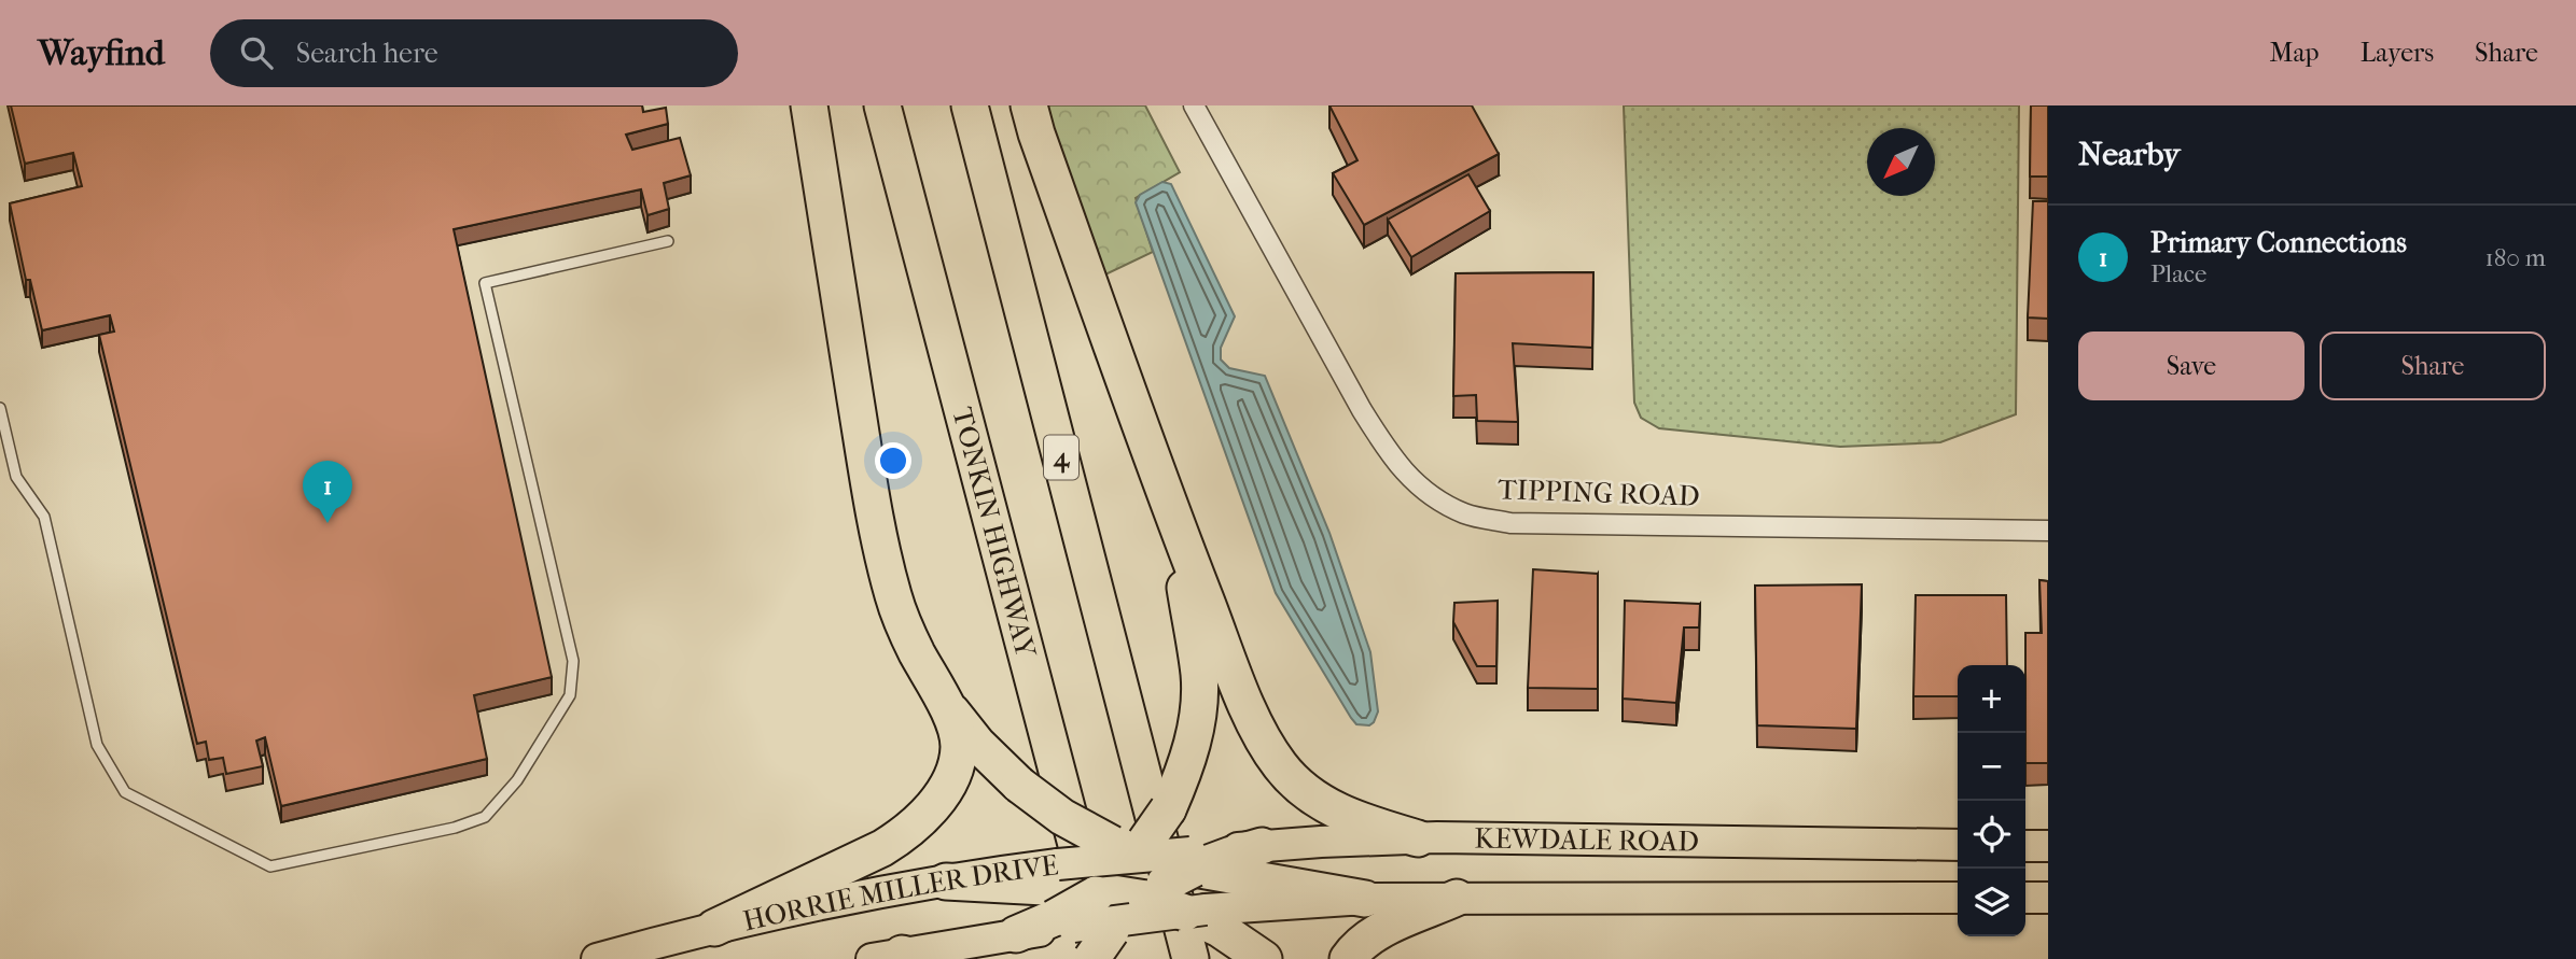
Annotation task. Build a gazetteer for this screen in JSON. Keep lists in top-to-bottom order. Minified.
{"streets":{"highway":["4","TONKIN HIGHWAY"],"main road":["KEWDALE ROAD","HORRIE MILLER DRIVE"],"street":["TIPPING ROAD"]},"north":"bottom left","page":{"header":"Wayfind","search":"Search here","nav":["Map","Layers","Share"],"heading":"Nearby","list":[{"mark":"1","name":"Primary Connections","note":"Place","value":"180 m"}],"buttons":["Save","Share"],"pins":"1","map_buttons":["+","−"]}}
